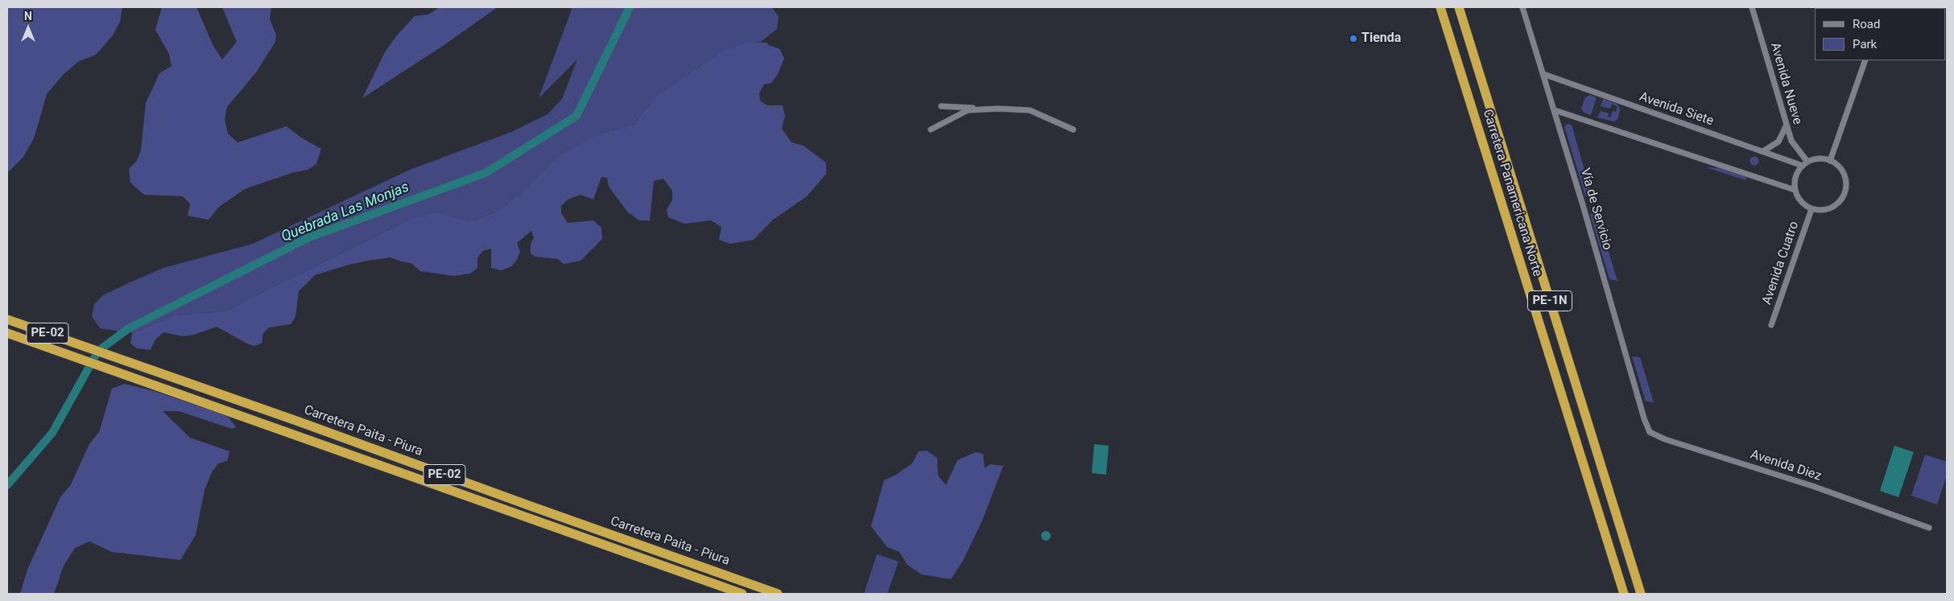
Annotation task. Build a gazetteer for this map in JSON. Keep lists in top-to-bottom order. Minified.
{"streets":{"highway":["Carretera Panamericana Norte","PE-1N","PE-02","Carretera Paita - Piura"],"street":["Avenida Nueve","Avenida Siete","Vía de Servicio","Avenida Cuatro","Avenida Diez"]},"crossings":[["Avenida Nueve","Avenida Siete"],["Avenida Nueve","Avenida Cuatro"],["Avenida Siete","Vía de Servicio"],["Avenida Siete","Avenida Cuatro"],["Vía de Servicio","Avenida Diez"]],"water":["Quebrada Las Monjas"],"places":["Tienda"],"legend":["Road","Park"],"north":"top"}
